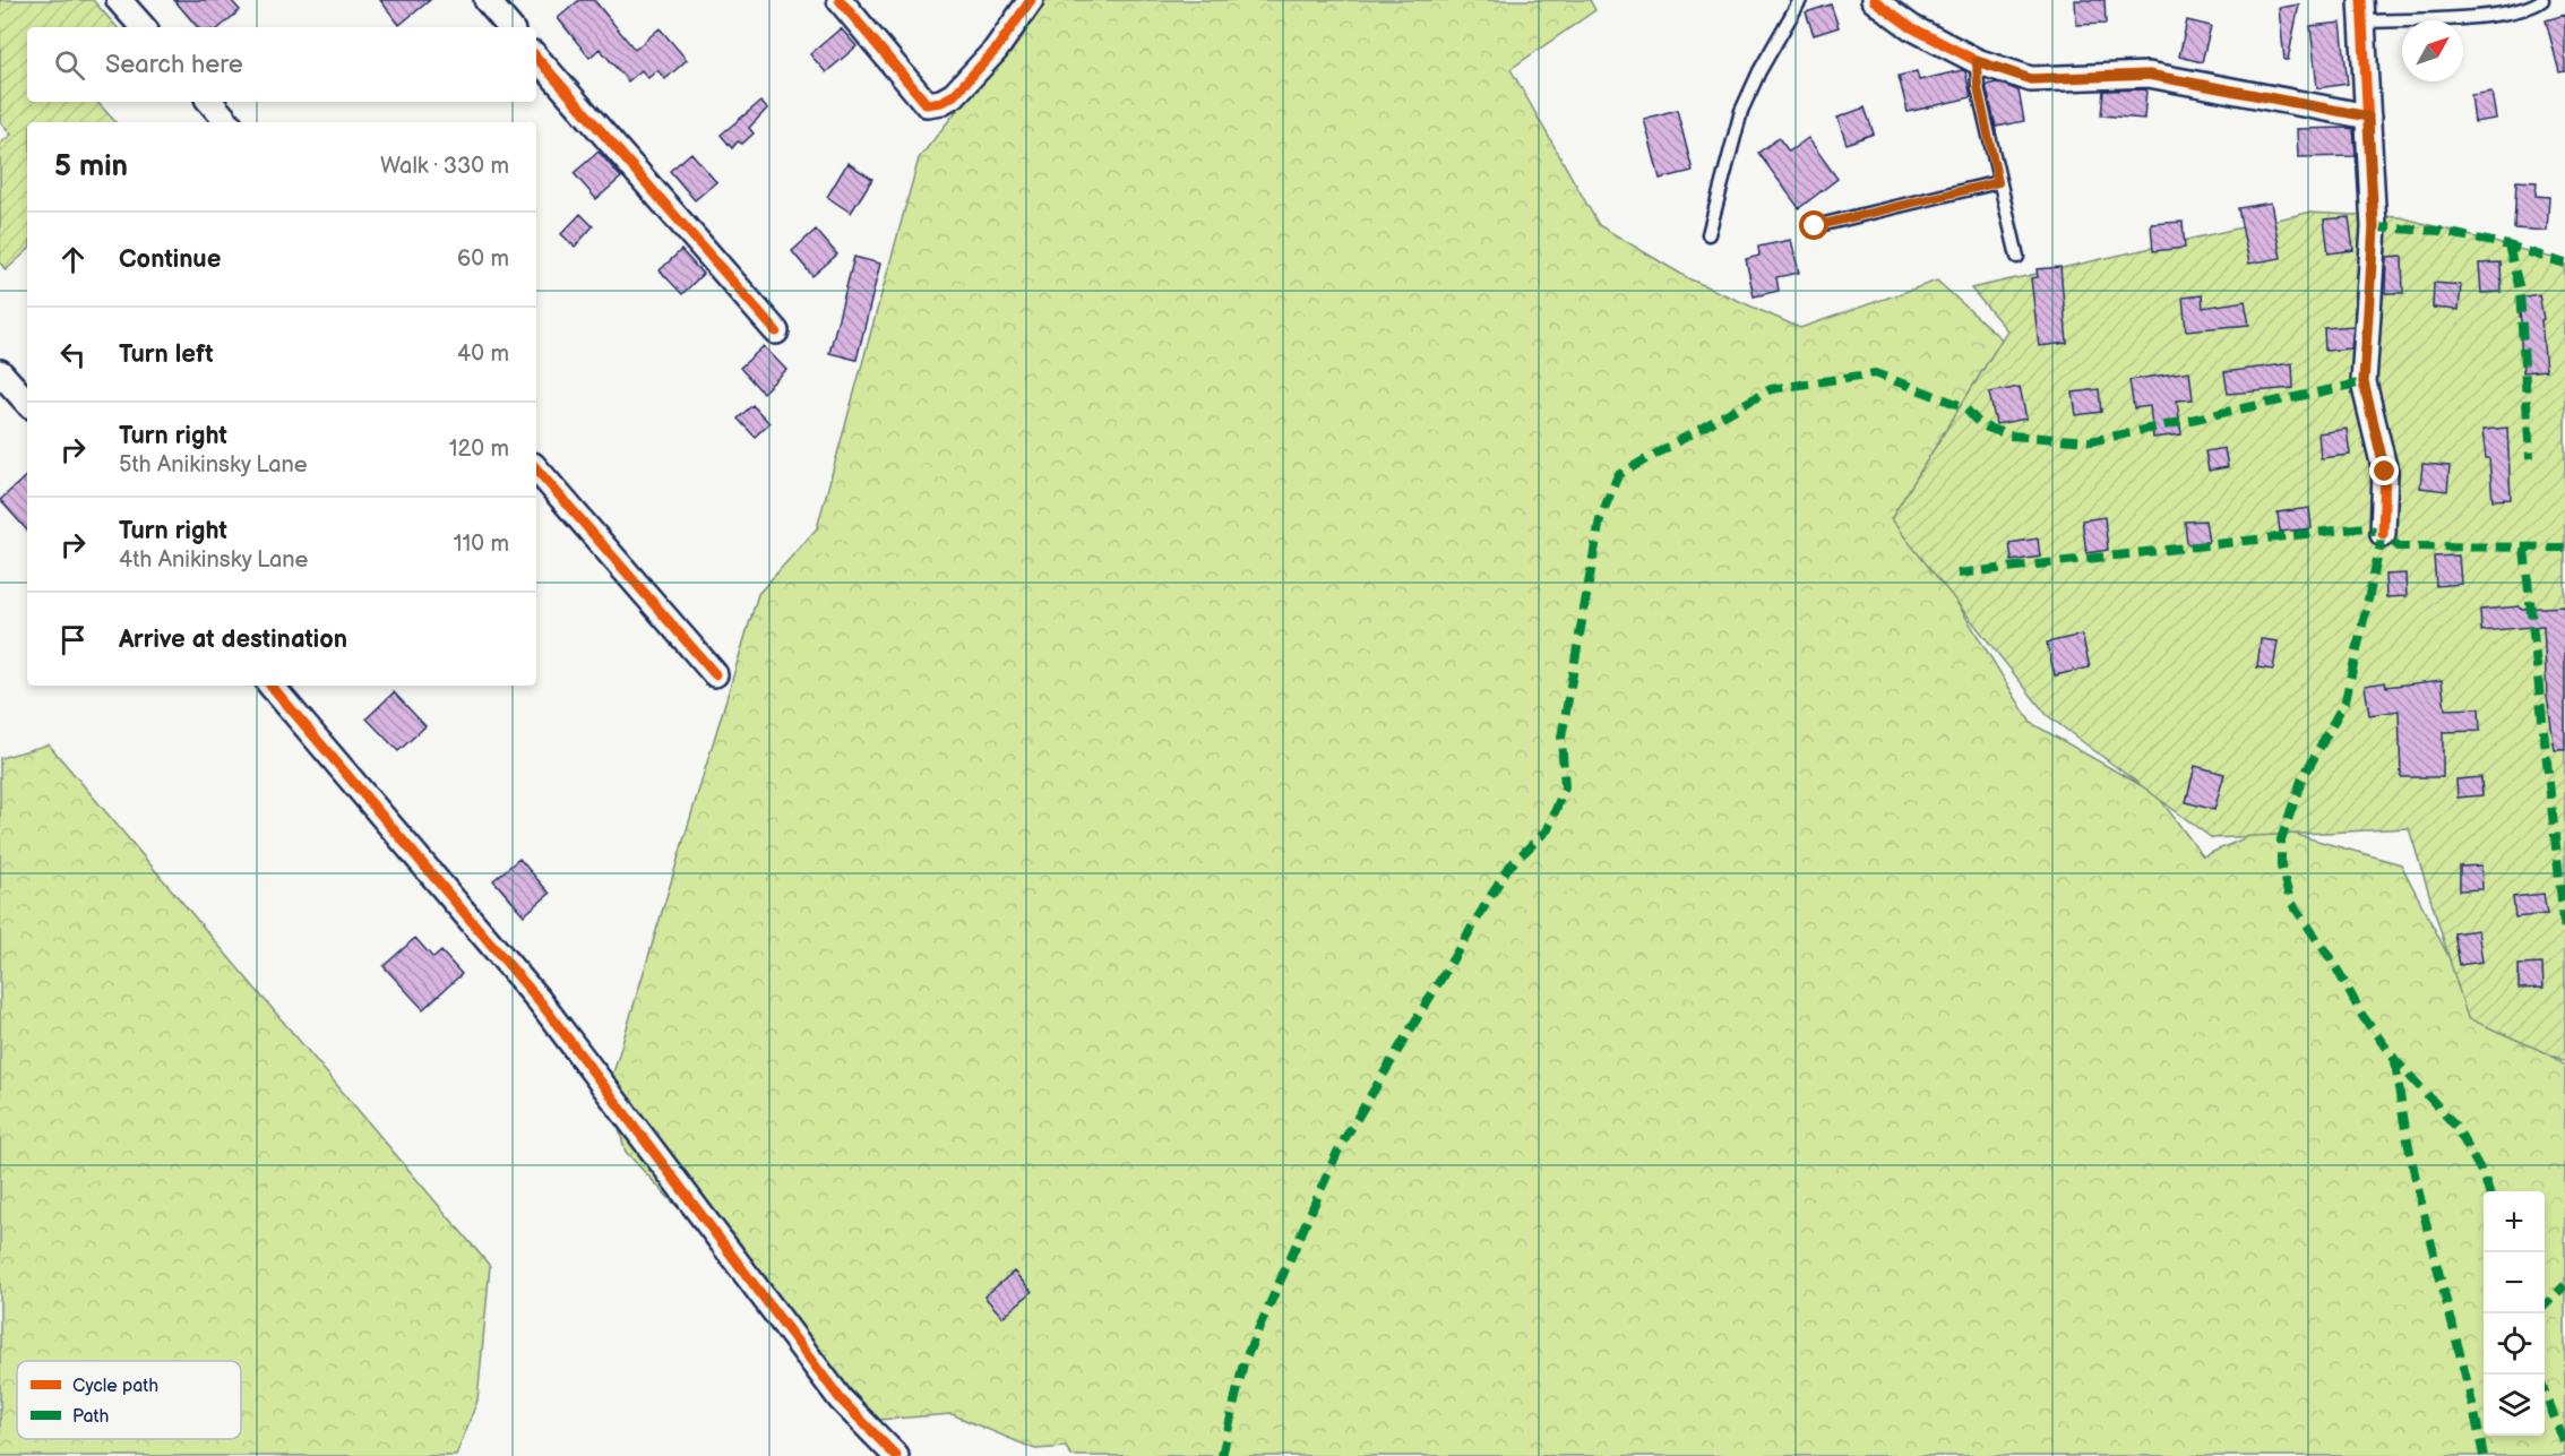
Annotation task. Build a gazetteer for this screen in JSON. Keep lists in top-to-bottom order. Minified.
{"legend":["Cycle path","Path"],"north":"top right","page":{"search":"Search here","heading":["5 min","Walk · 330 m"],"list":[["Continue","60 m"],["Turn left","40 m"],["Turn right","5th Anikinsky Lane","120 m"],["Turn right","4th Anikinsky Lane","110 m"],"Arrive at destination"],"map_buttons":["+","−"]}}
